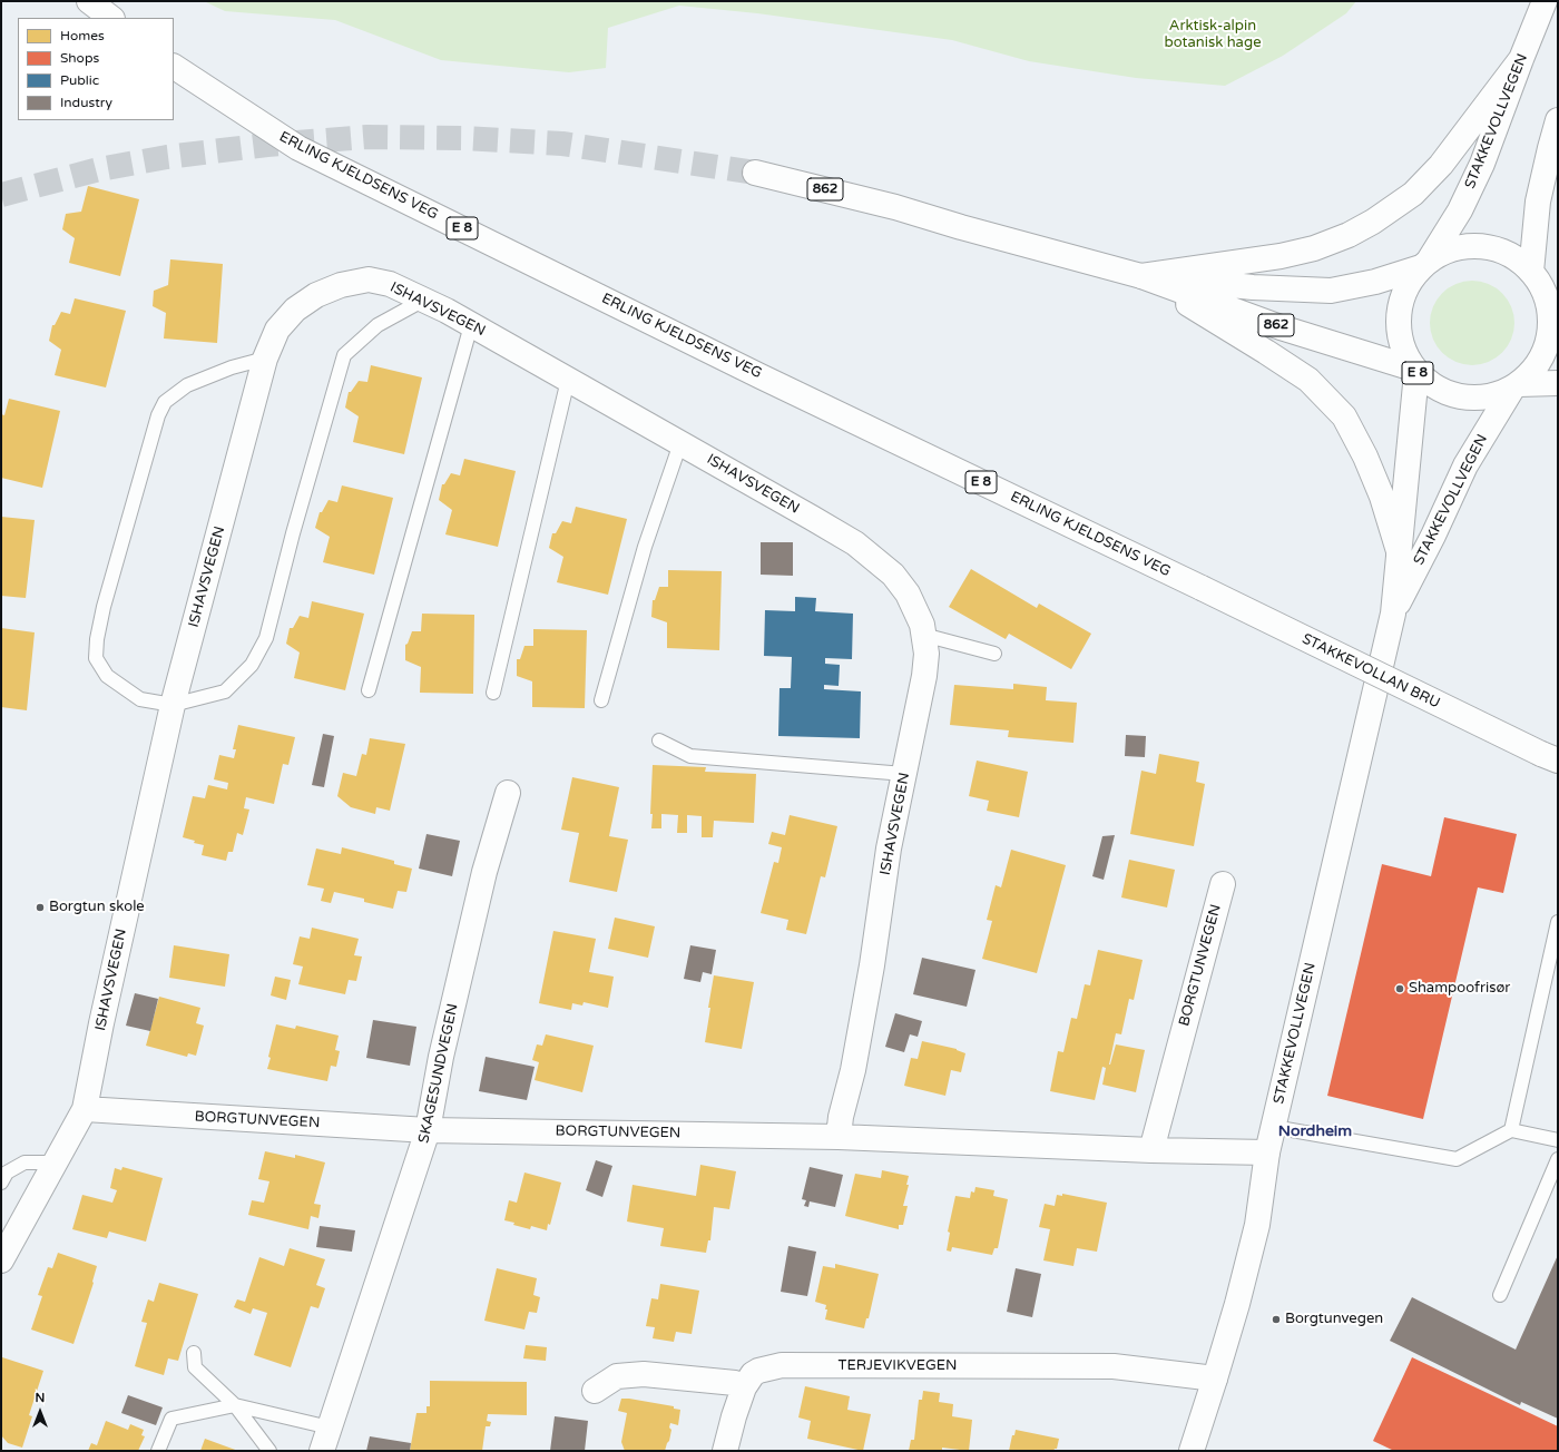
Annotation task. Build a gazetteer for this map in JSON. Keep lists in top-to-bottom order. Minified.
{"streets":{"main road":["STAKKEVOLLVEGEN","ERLING KJELDSENS VEG","862","E 8","ISHAVSVEGEN","STAKKEVOLLAN BRU","BORGTUNVEGEN","SKAGESUNDVEGEN","TERJEVIKVEGEN"]},"crossings":[["STAKKEVOLLVEGEN","862"],["STAKKEVOLLVEGEN","E 8"],["STAKKEVOLLVEGEN","BORGTUNVEGEN"],["STAKKEVOLLVEGEN","TERJEVIKVEGEN"],["ERLING KJELDSENS VEG","STAKKEVOLLAN BRU"],["862","E 8"],["ISHAVSVEGEN","BORGTUNVEGEN"],["BORGTUNVEGEN","SKAGESUNDVEGEN"]],"districts":["Nordheim"],"parks":["Arktisk-alpin botanisk hage"],"places":["Borgtun skole","Shampoofrisør","Borgtunvegen"],"legend":["Homes","Shops","Public","Industry"],"north":"top"}
